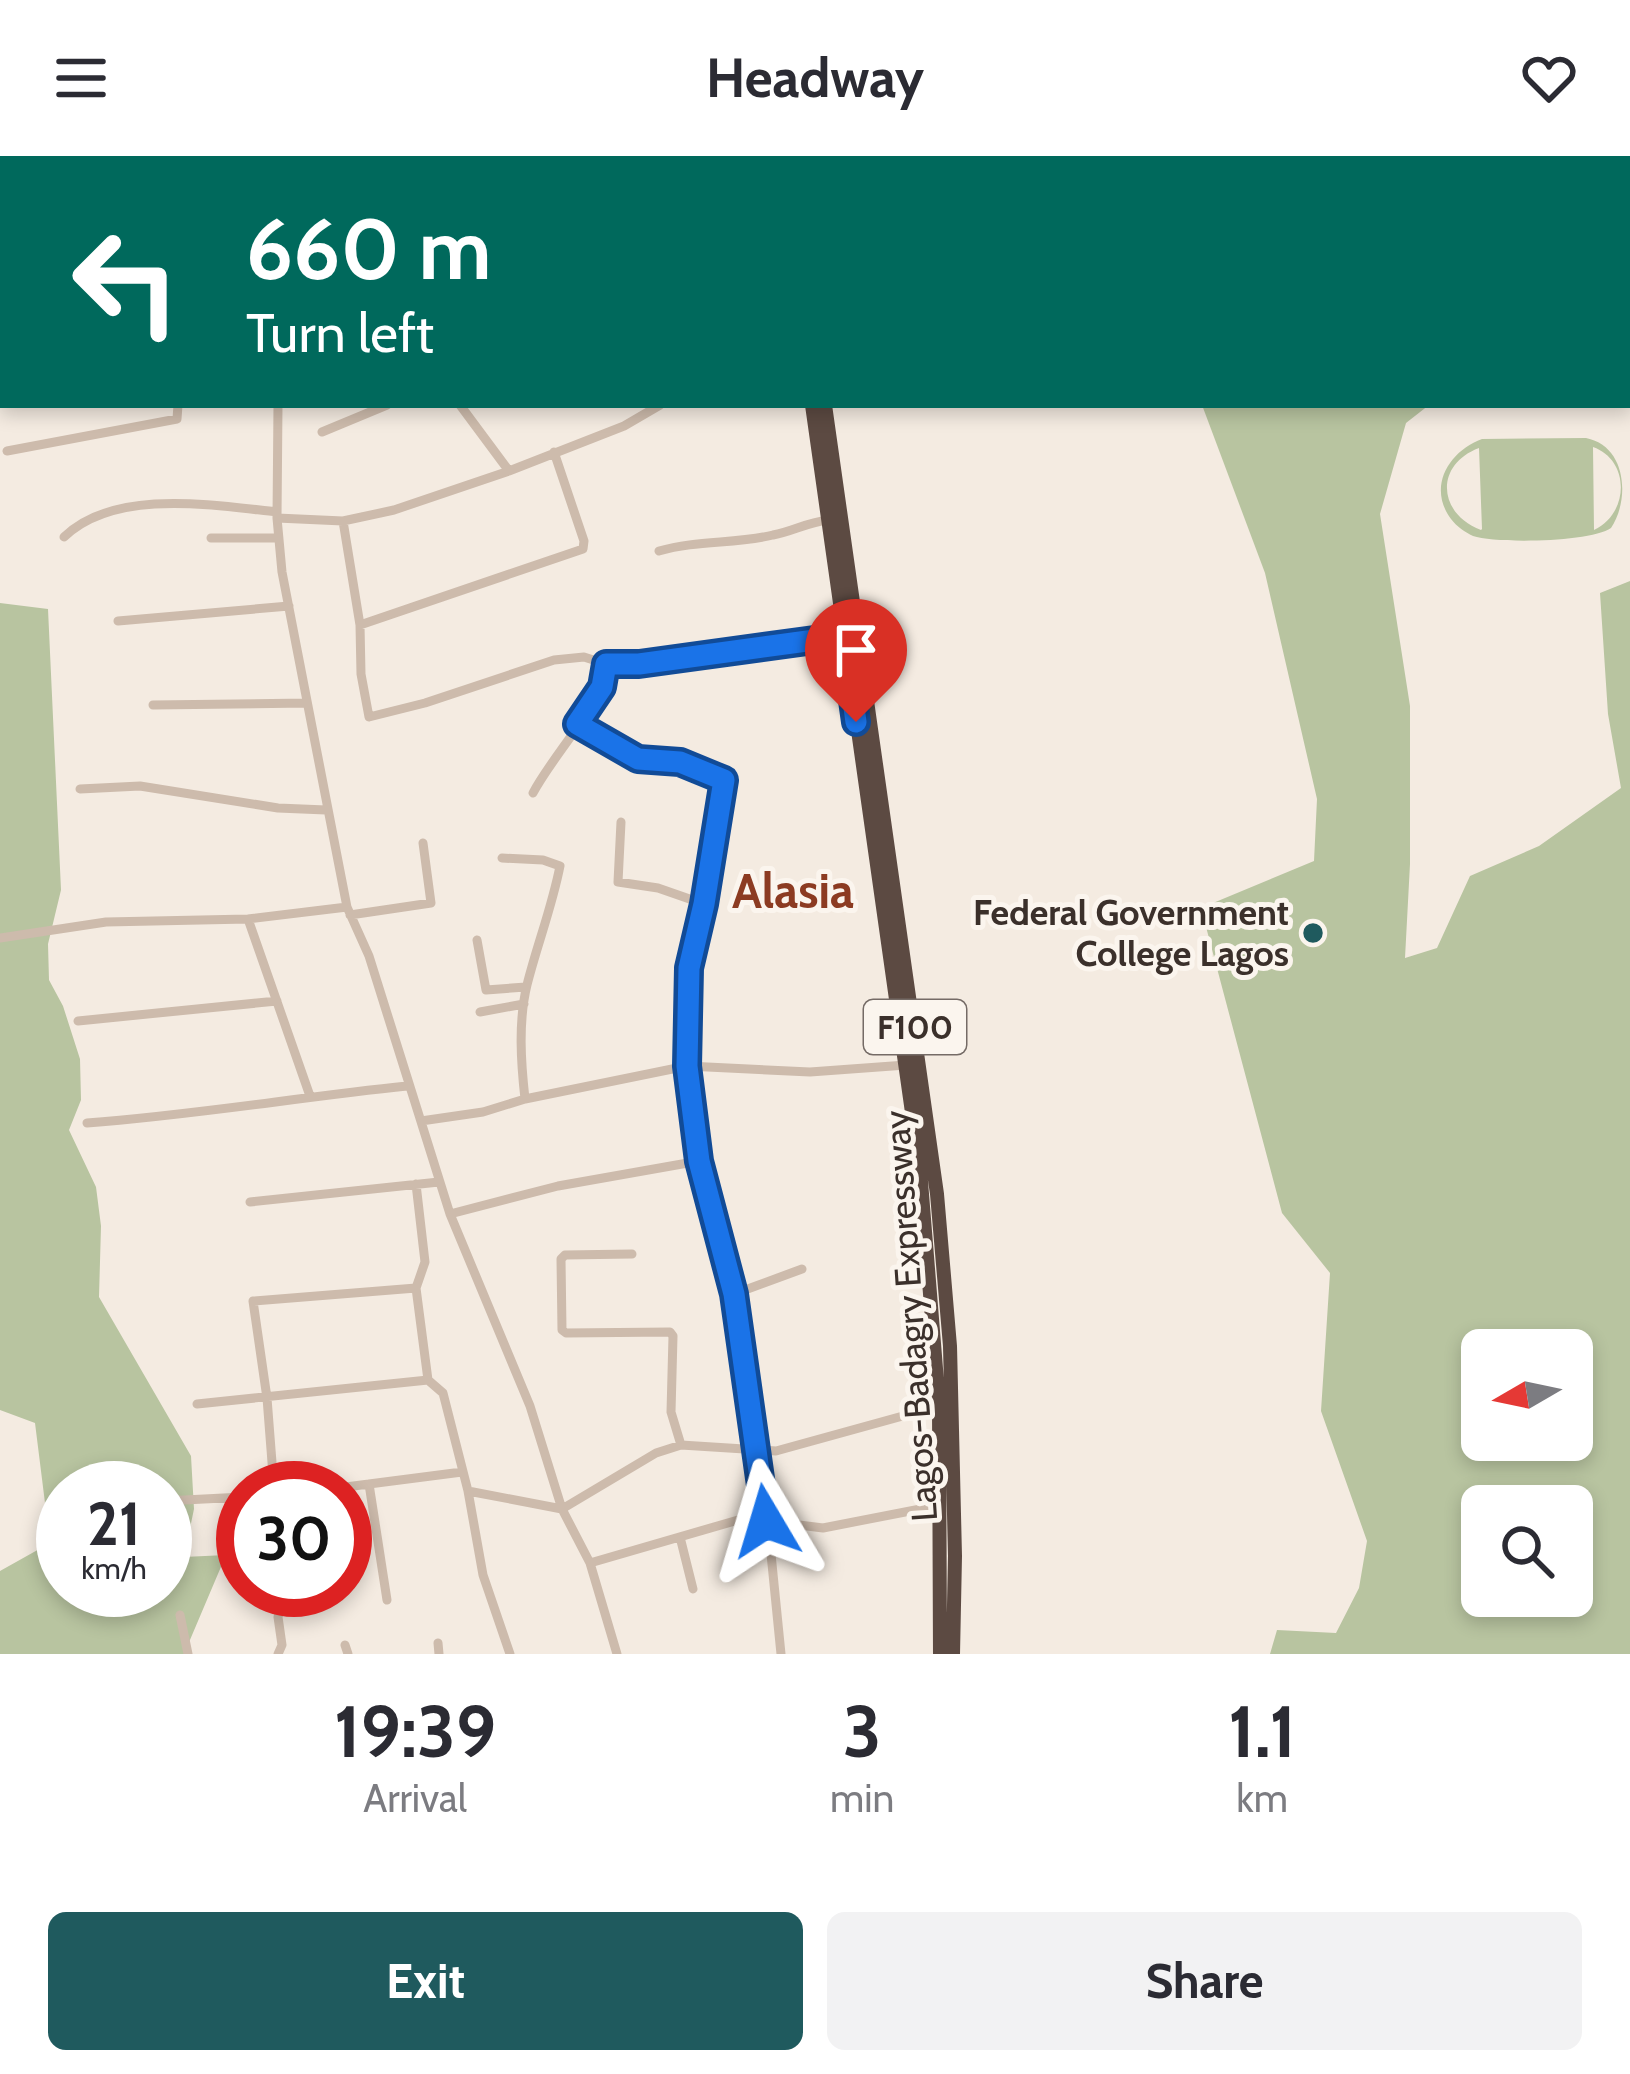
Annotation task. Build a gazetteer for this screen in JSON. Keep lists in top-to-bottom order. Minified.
{"streets":{"highway":["F100","Lagos-Badagry Expressway"]},"districts":["Alasia"],"places":["Federal Government College Lagos"],"north":"left","page":{"header":"Headway","turn":["660 m","Turn left"],"speed":"21 km/h","limit":"30","eta":["19:39","Arrival","3","min","1.1","km"],"buttons":["Exit","Share"]}}
